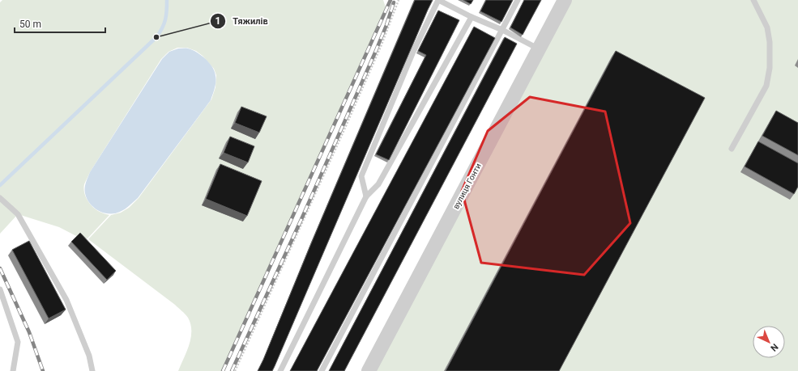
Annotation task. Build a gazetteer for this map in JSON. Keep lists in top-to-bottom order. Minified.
{"streets":{"street":["вулиця Гонти"]},"places":["Тяжилів"],"scale_bar":"50 m","north":"bottom right"}
